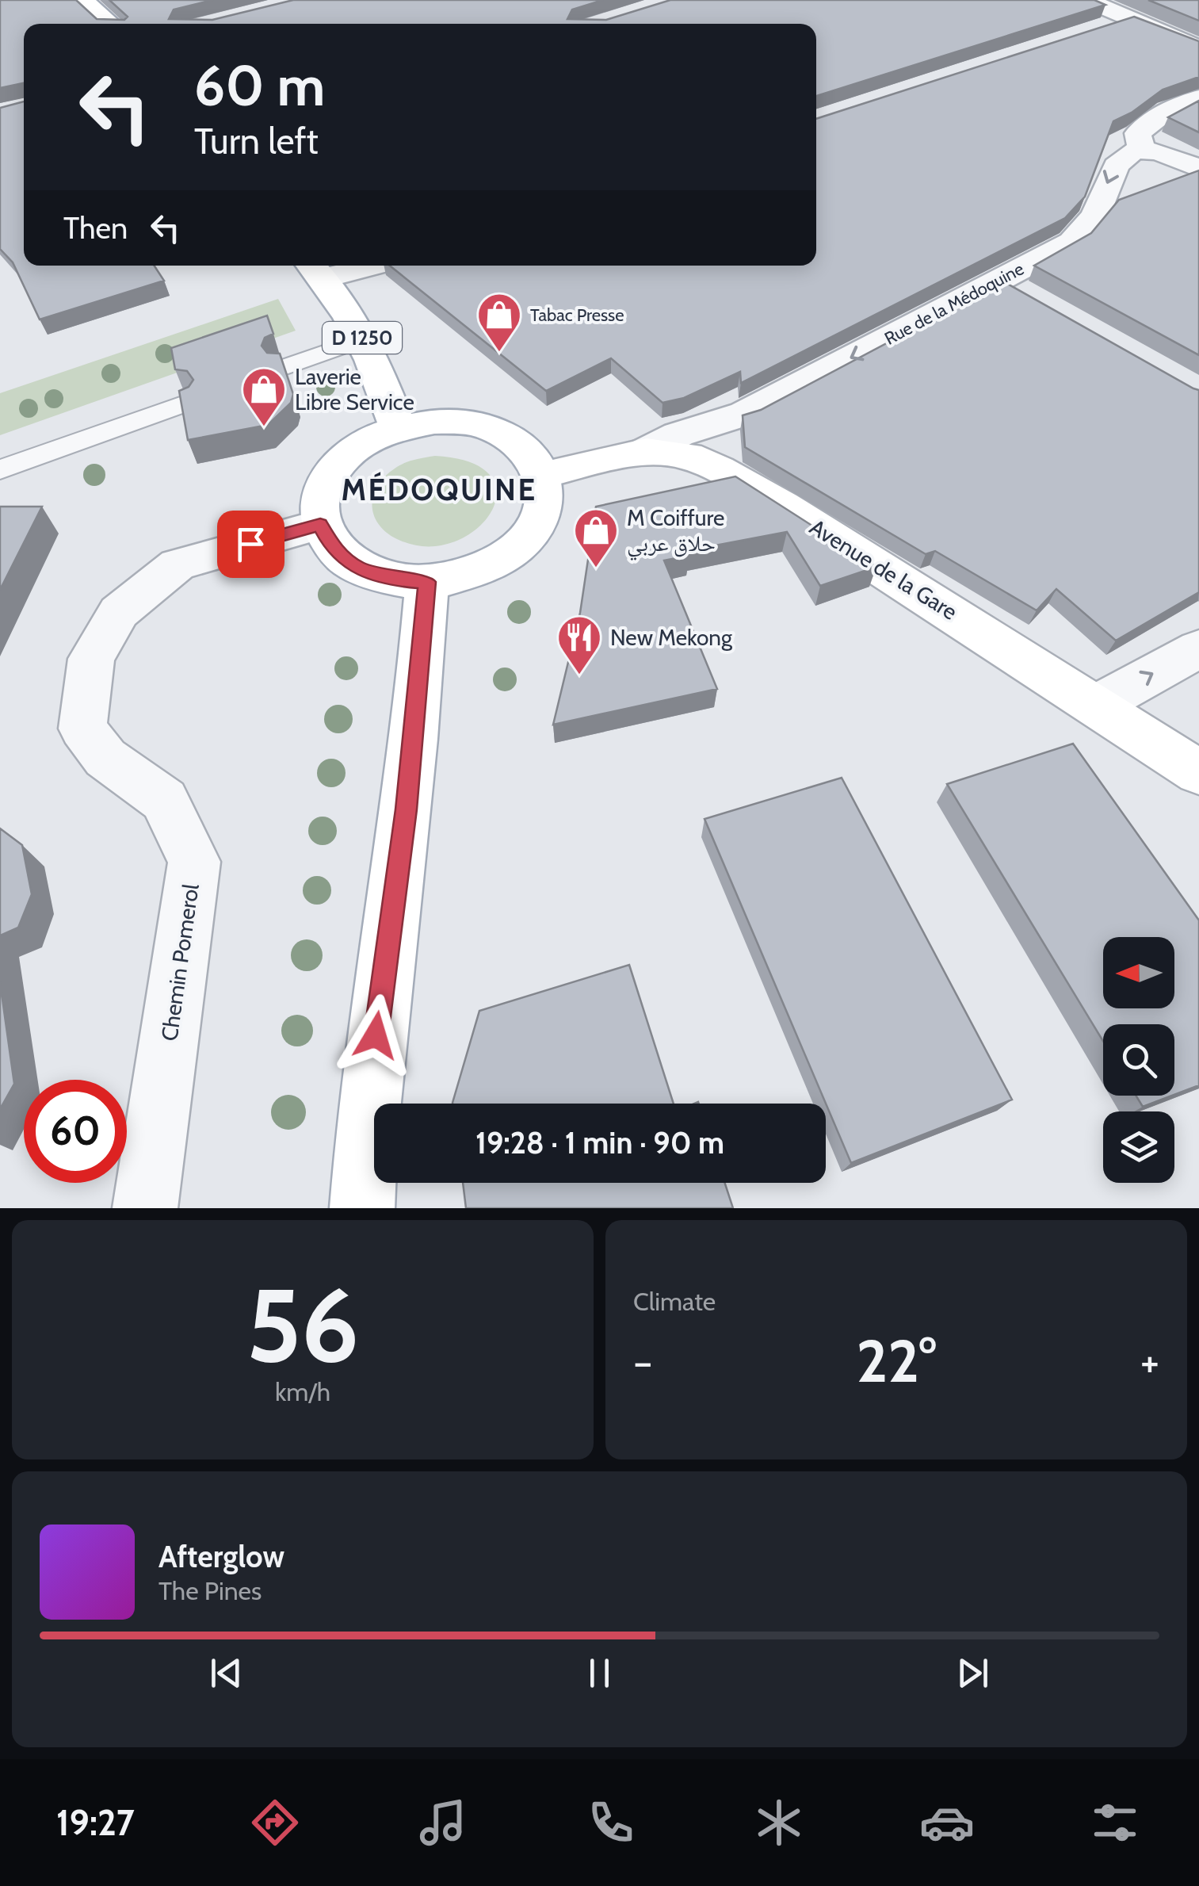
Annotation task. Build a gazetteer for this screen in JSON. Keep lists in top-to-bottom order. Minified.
{"streets":{"main road":["D 1250","Avenue de la Gare"],"street":["Rue de la Médoquine","Chemin Pomerol"]},"crossings":[["Rue de la Médoquine","Avenue de la Gare"],["D 1250","Avenue de la Gare"],["D 1250","Chemin Pomerol"],["Avenue de la Gare","Chemin Pomerol"]],"one_way":["Rue de la Médoquine"],"districts":["MÉDOQUINE"],"places":{"shop":["Tabac Presse","Laverie Libre Service","M Coiffure حلاق عربي"],"restaurant":["New Mekong"]},"north":"left","page":{"turn":["60 m","Turn left"],"then":"Then","limit":"60","trip":"19:28 · 1 min · 90 m","tile":[["56","km/h"],"Climate"],"heat":["−","22°","+"],"song":["Afterglow","The Pines"],"tabs":"19:27"}}
